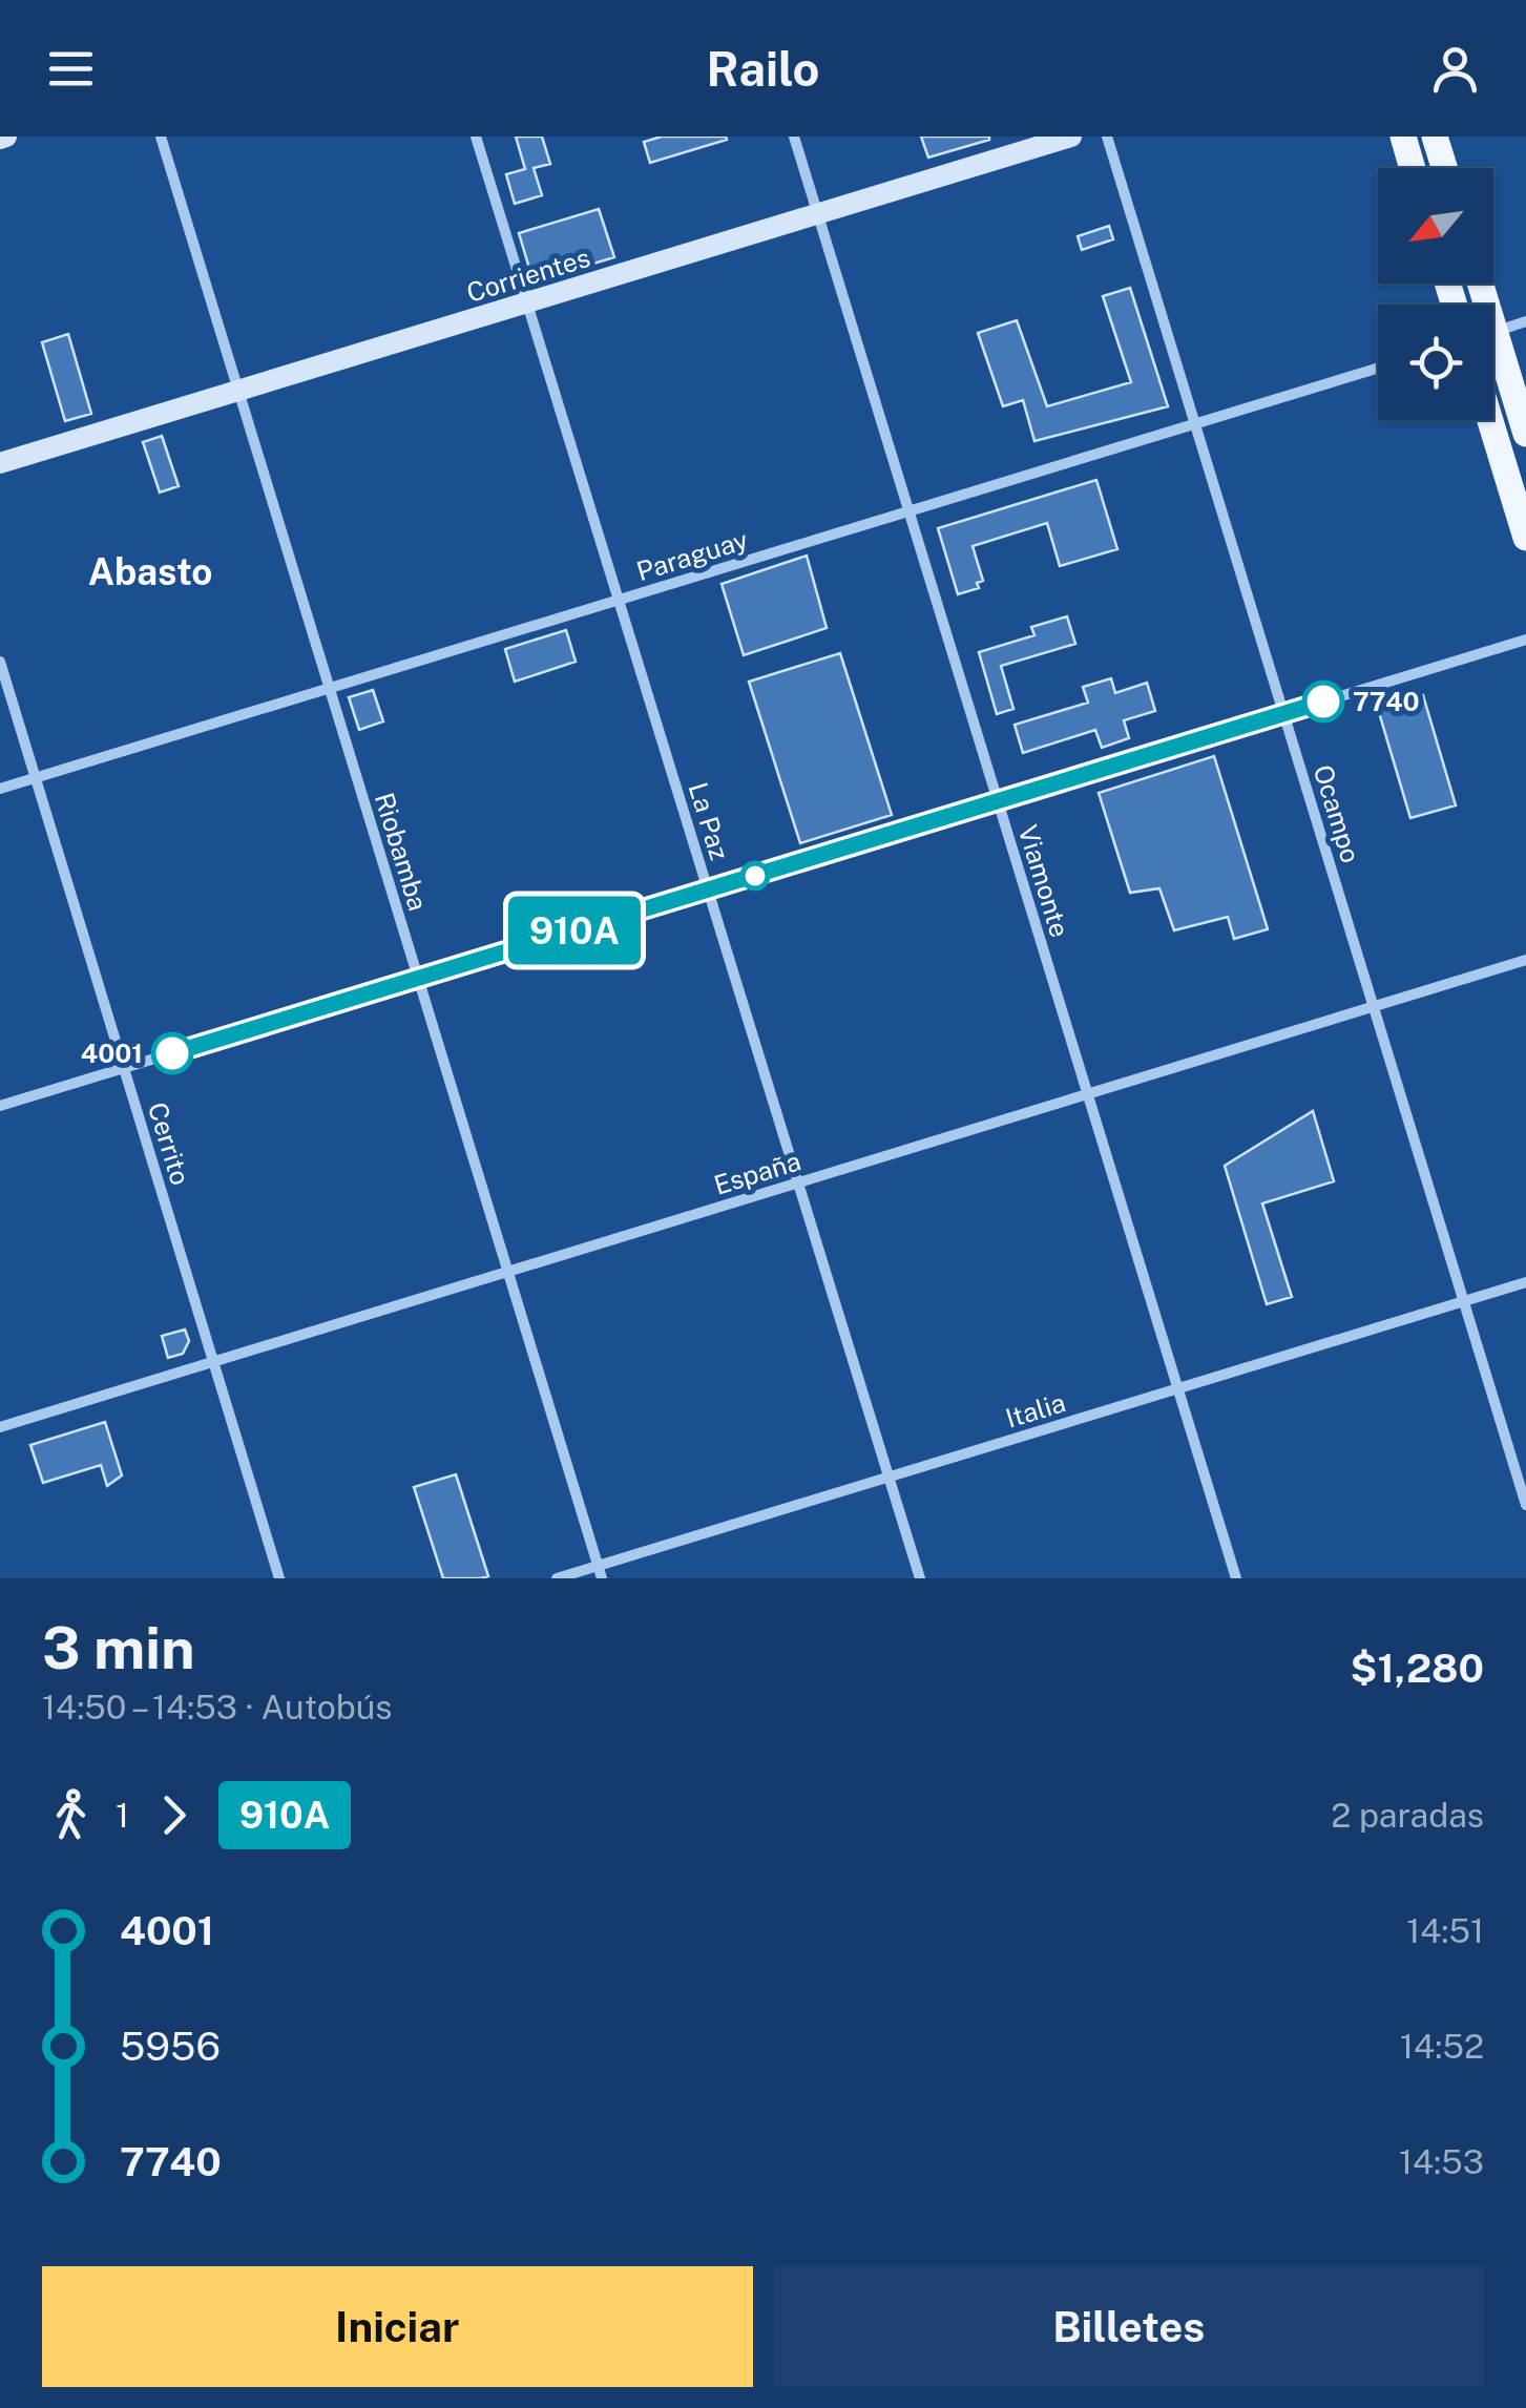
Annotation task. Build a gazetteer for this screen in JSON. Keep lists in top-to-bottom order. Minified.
{"streets":{"main road":["Corrientes"],"street":["Paraguay","Ocampo","La Paz","Riobamba","Viamonte","Cerrito","España","Italia"]},"crossings":[["Corrientes","La Paz"],["Corrientes","Riobamba"],["Corrientes","Viamonte"],["Paraguay","Ocampo"],["Paraguay","La Paz"],["Paraguay","Riobamba"],["Paraguay","Viamonte"],["Paraguay","Cerrito"],["Ocampo","España"],["Ocampo","Italia"],["La Paz","España"],["La Paz","Italia"],["Riobamba","España"],["Riobamba","Italia"],["Viamonte","España"],["Viamonte","Italia"],["Cerrito","España"]],"districts":["Abasto"],"places":["7740","4001"],"lines":["bus line 910A"],"north":"bottom left","page":{"header":"Railo","on_map":"910A","heading":["3 min","14:50 – 14:53 · Autobús","$1,280"],"legs":["1","910A","2 paradas"],"list":[{"name":"4001","value":"14:51"},{"name":"5956","value":"14:52"},{"name":"7740","value":"14:53"}],"buttons":["Iniciar","Billetes"]}}
